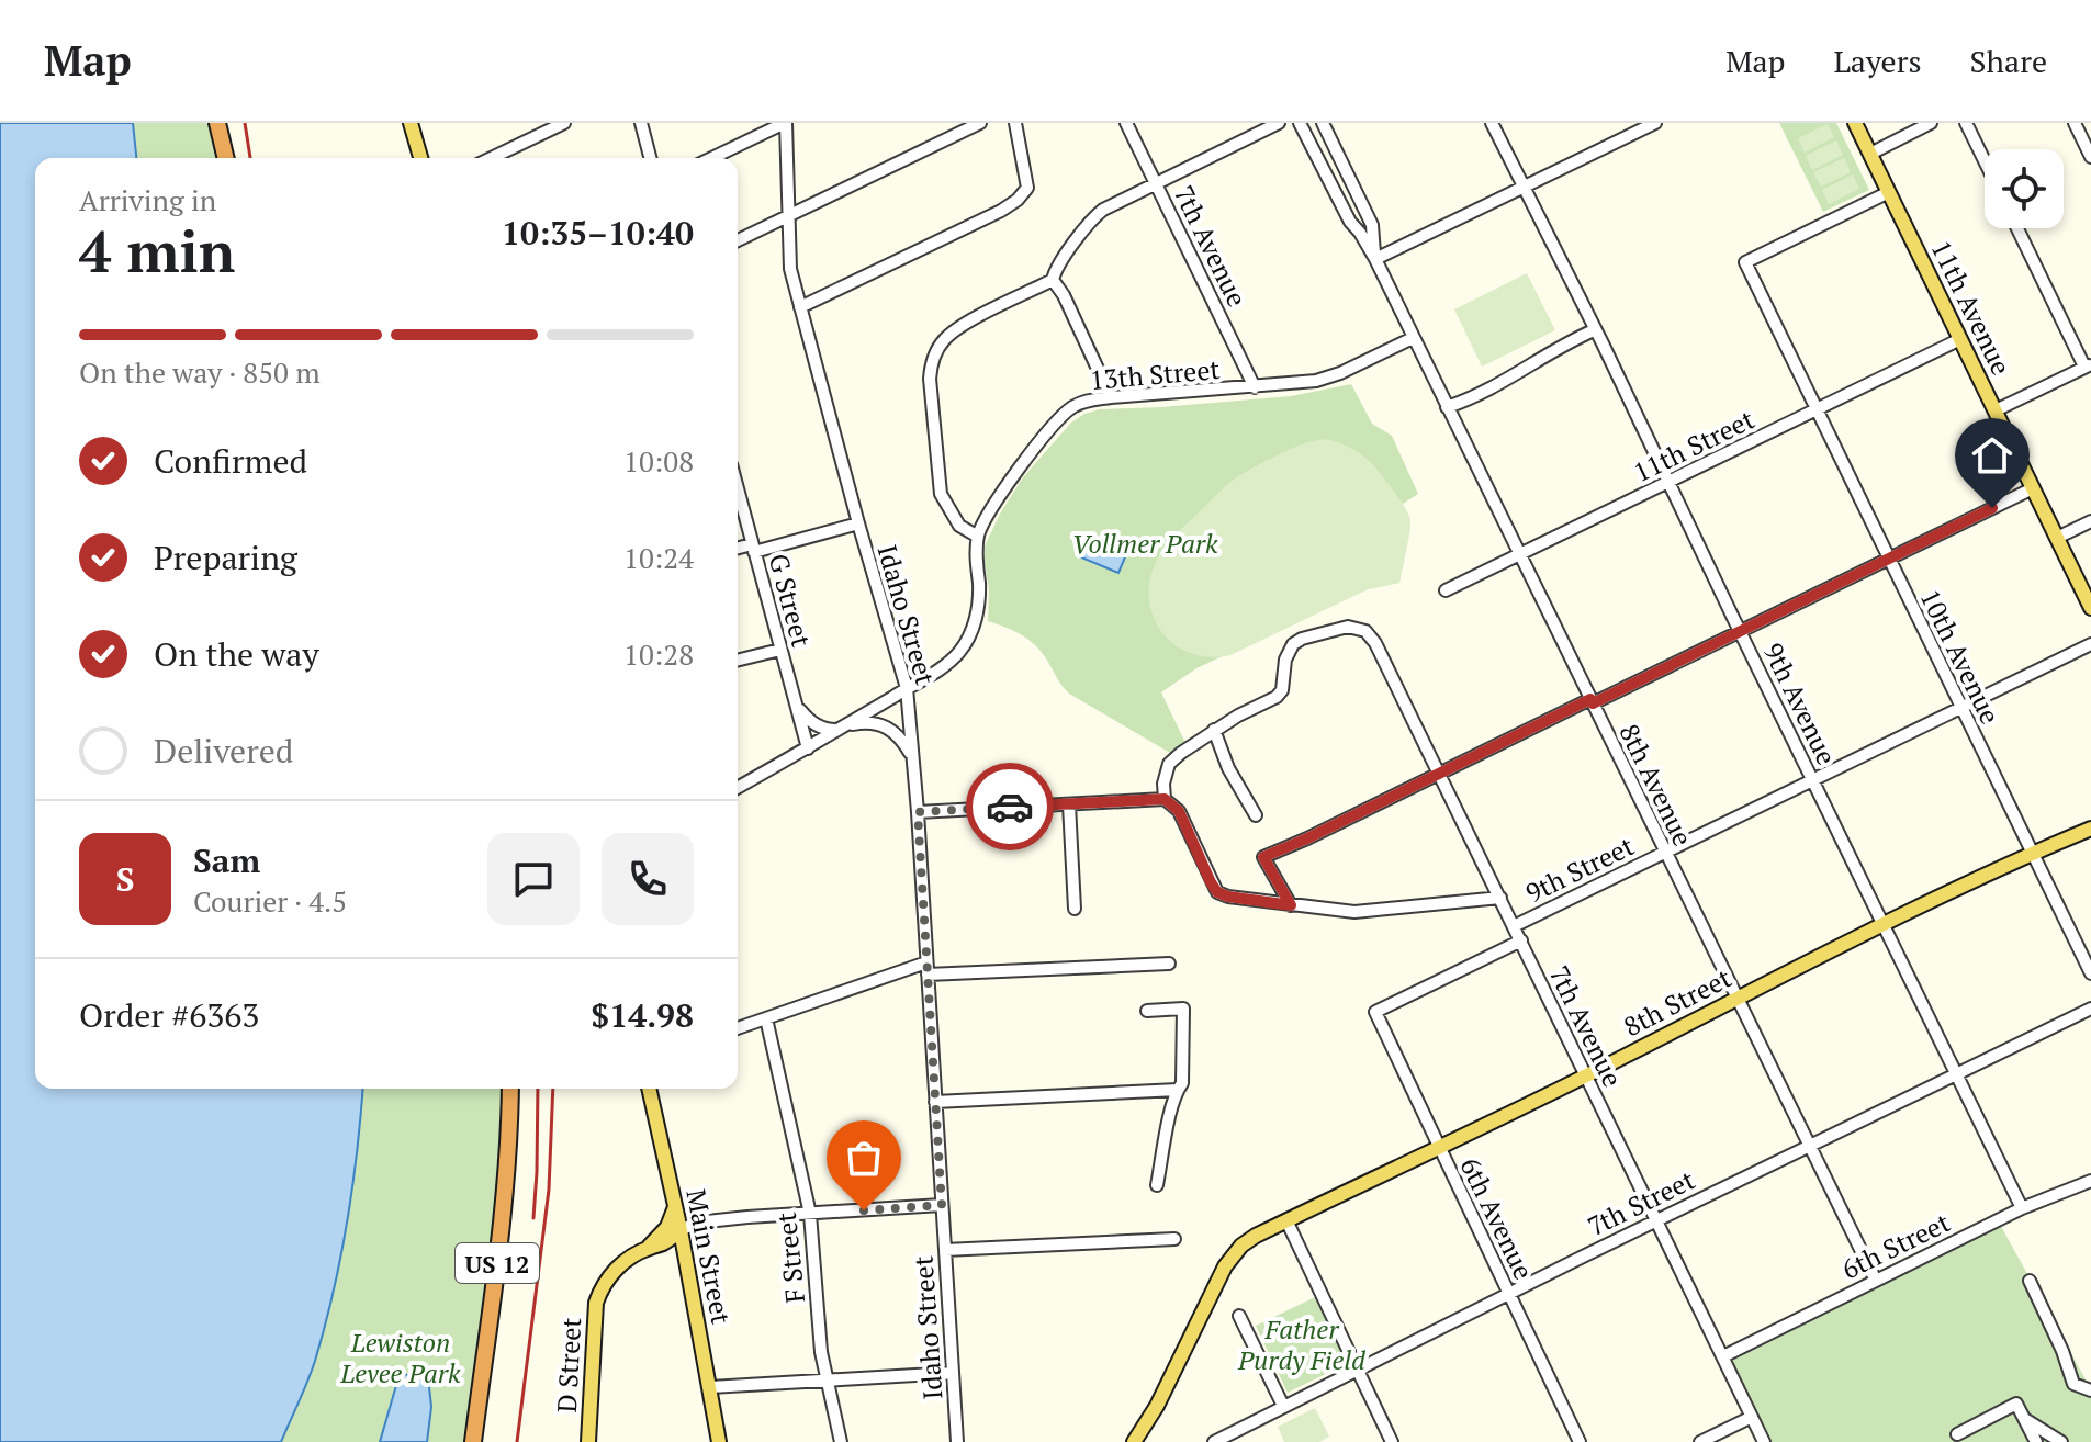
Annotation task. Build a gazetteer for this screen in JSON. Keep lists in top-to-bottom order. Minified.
{"streets":{"highway":["US 12"],"main road":["11th Avenue","8th Street","Main Street","D Street"],"street":["7th Avenue","13th Street","11th Street","G Street","Idaho Street","10th Avenue","9th Avenue","8th Avenue","9th Street","7th Street","6th Avenue","6th Street","F Street"]},"crossings":[["7th Avenue","13th Street"],["7th Avenue","9th Street"],["7th Avenue","8th Street"],["7th Avenue","7th Street"],["7th Avenue","6th Street"],["11th Avenue","11th Street"],["11th Avenue","10th Avenue"],["13th Street","G Street"],["13th Street","Idaho Street"],["13th Street","8th Avenue"],["11th Street","10th Avenue"],["11th Street","9th Avenue"],["11th Street","8th Avenue"],["10th Avenue","9th Street"],["10th Avenue","8th Street"],["9th Avenue","9th Street"],["9th Avenue","8th Street"],["9th Avenue","7th Street"],["9th Avenue","6th Street"],["8th Avenue","9th Street"],["8th Avenue","8th Street"],["8th Avenue","7th Street"],["8th Avenue","6th Street"],["9th Street","6th Avenue"],["8th Street","6th Avenue"],["7th Street","6th Avenue"],["Main Street","D Street"]],"parks":["Vollmer Park","Father Purdy Field","Lewiston Levee Park"],"page":{"header":"Map","nav":["Map","Layers","Share"],"heading":["4 min","Arriving in","10:35–10:40"],"panel":["Sam","Courier · 4.5","Order #6363","$14.98"],"bar":"On the way · 850 m","list":[["Confirmed","10:08"],["Preparing","10:24"],["On the way","10:28"],"Delivered"],"round":"S"}}
